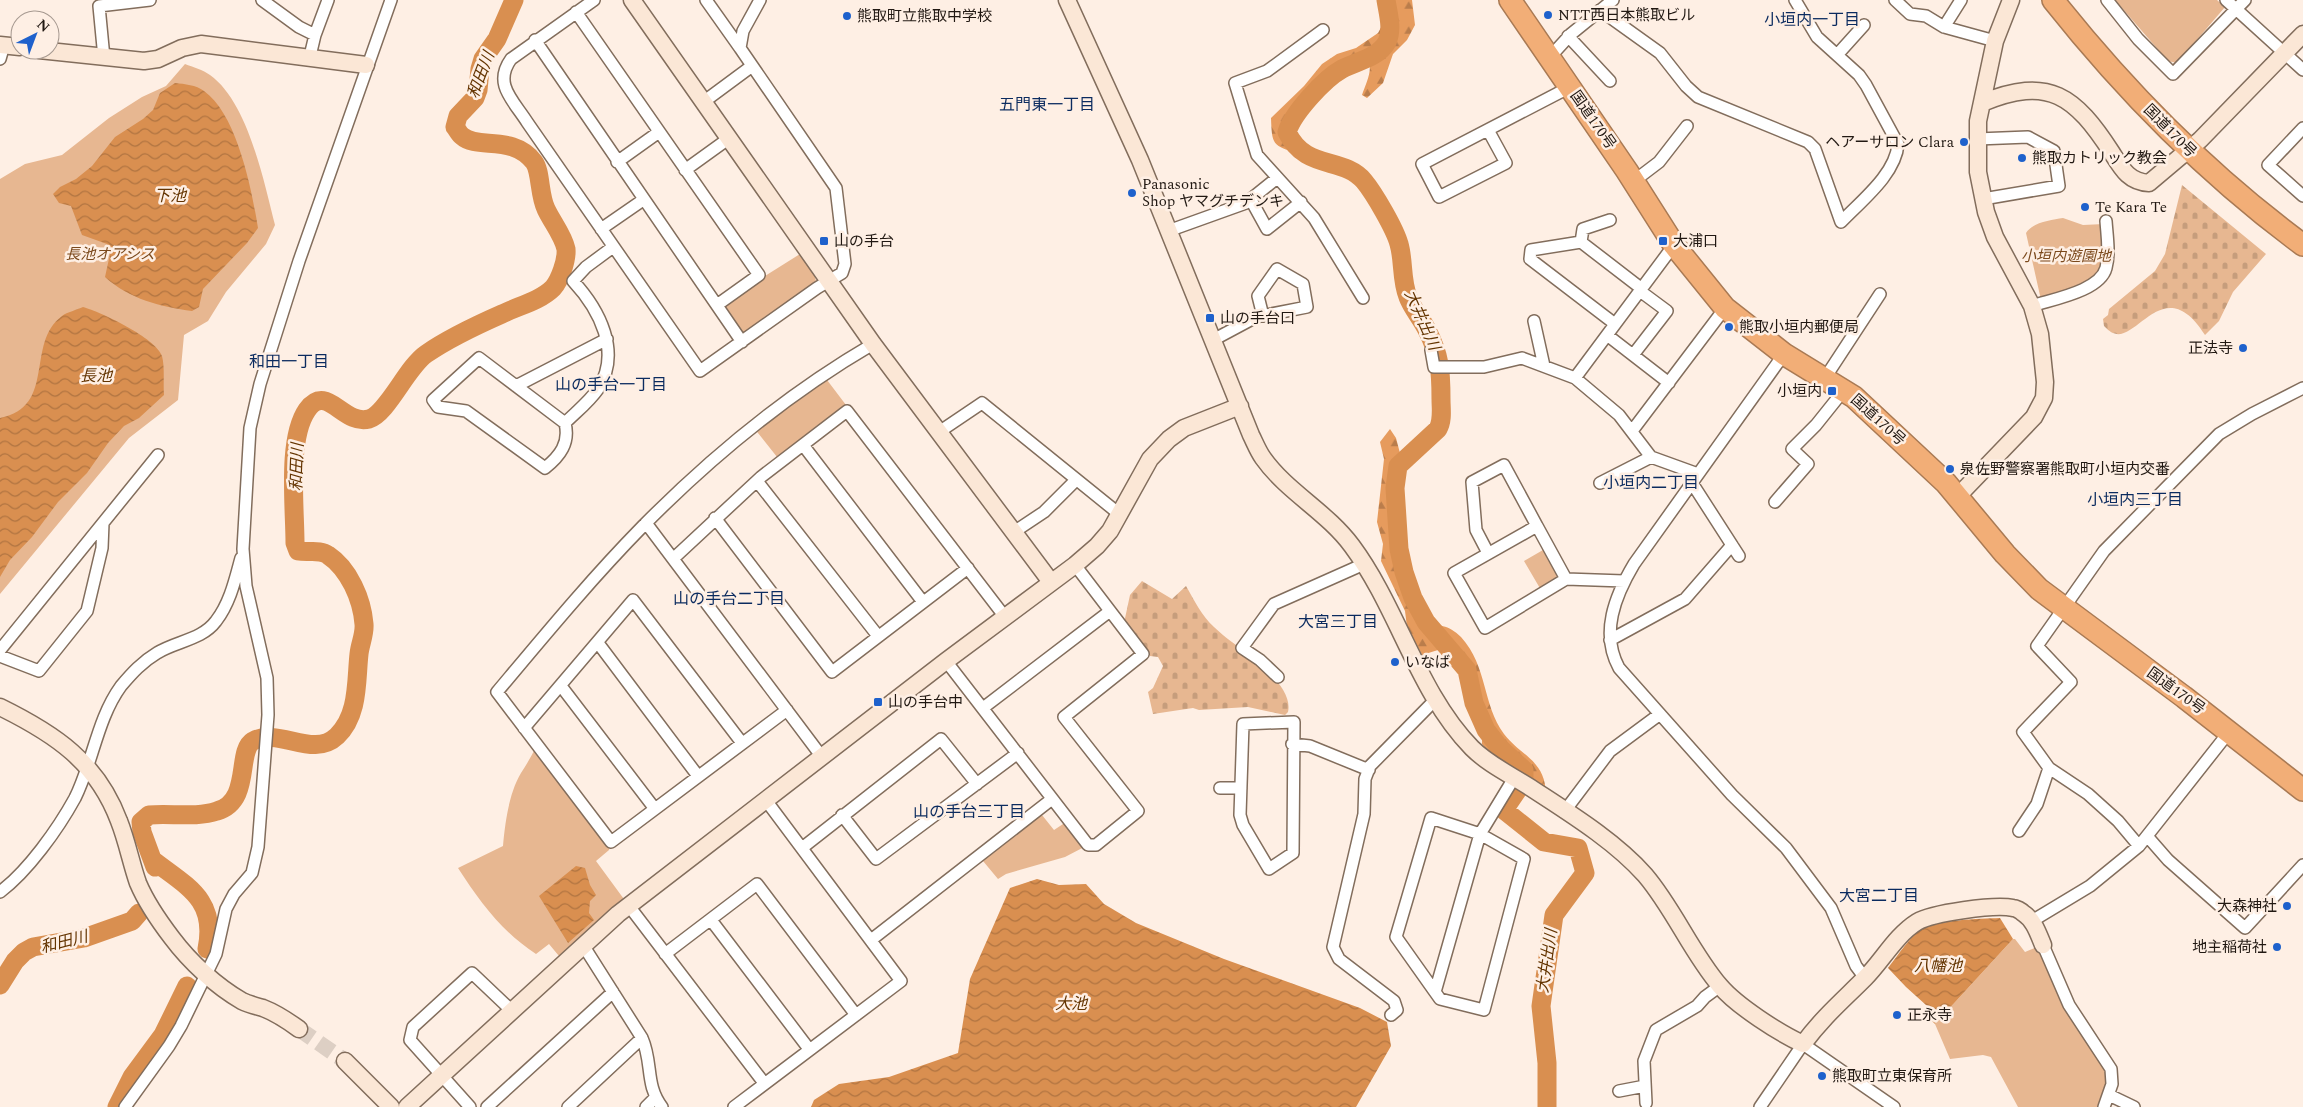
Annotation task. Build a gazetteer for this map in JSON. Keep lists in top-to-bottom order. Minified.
{"streets":{"highway":["国道170号"]},"districts":["小垣内一丁目","五門東一丁目","和田一丁目","山の手台一丁目","小垣内二丁目","小垣内三丁目","山の手台二丁目","大宮三丁目","山の手台三丁目","大宮二丁目"],"water":["和田川","下池","大井出川","長池","八幡池","大池"],"parks":["長池オアシス","小垣内遊園地"],"places":{"other":["NTT西日本熊取ビル","熊取町立熊取中学校","ヘアーサロン Clara","熊取カトリック教会","Panasonic Shop ヤマグチデンキ","Te Kara Te","熊取小垣内郵便局","正法寺","泉佐野警察署熊取町小垣内交番","いなば","大森神社","地主稲荷社","正永寺","熊取町立東保育所"],"transit":["山の手台","大浦口","山の手台口","小垣内","山の手台中"]},"north":"top right"}
